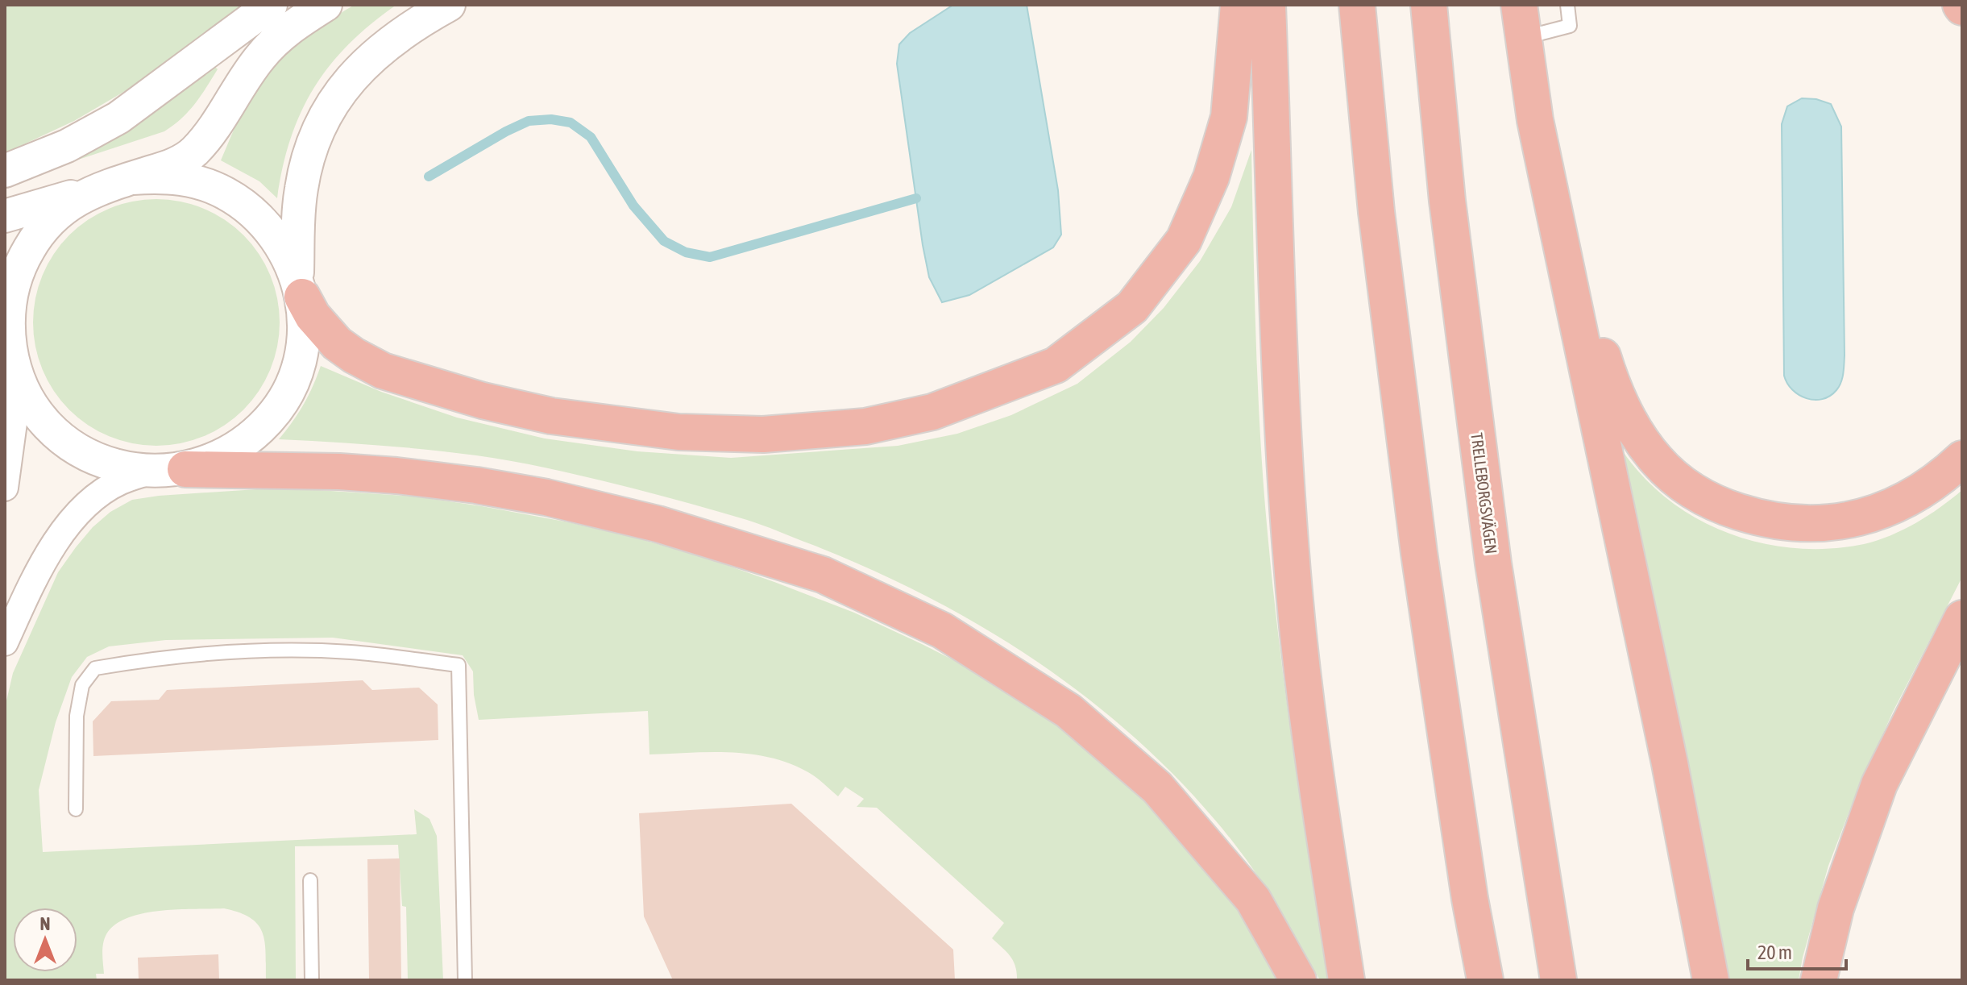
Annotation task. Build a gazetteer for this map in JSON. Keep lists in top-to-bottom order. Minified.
{"streets":{"highway":["TRELLEBORGSVÄGEN"]},"scale_bar":"20 m","north":"top"}
